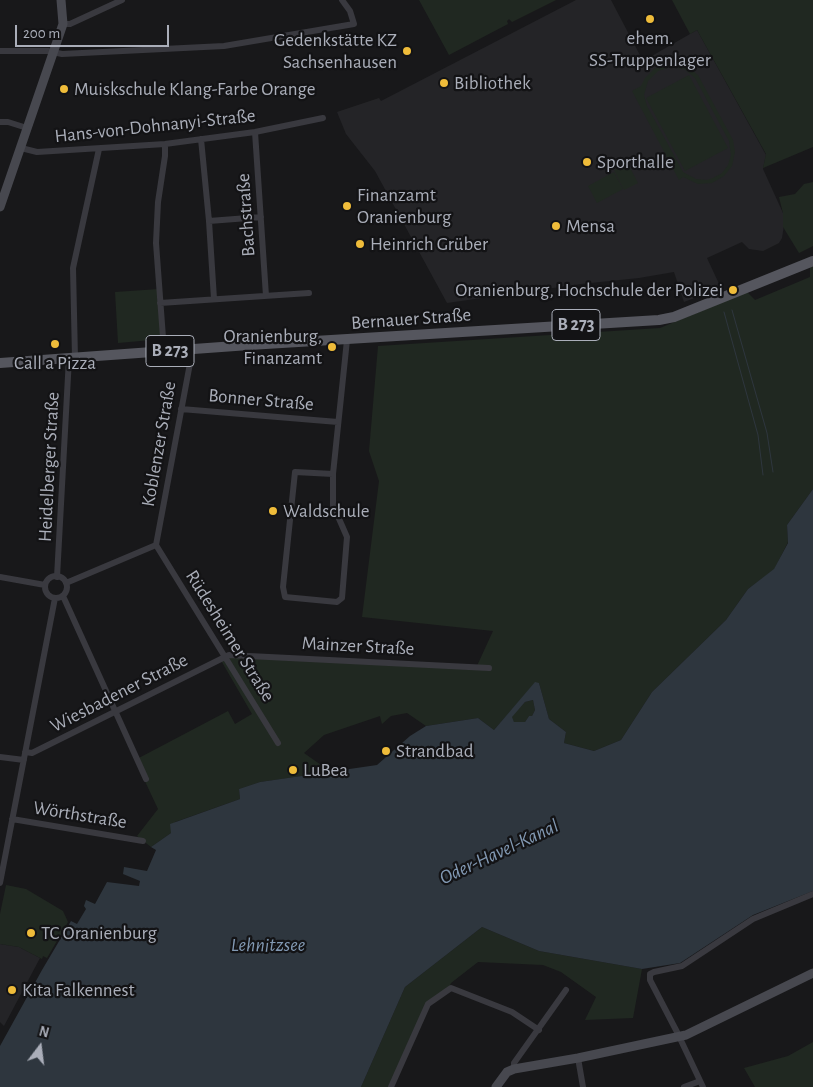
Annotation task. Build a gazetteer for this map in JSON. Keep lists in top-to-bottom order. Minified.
{"streets":{"main road":["Bernauer Straße","B 273"],"street":["Hans-von-Dohnanyi-Straße","Bachstraße","Bonner Straße","Koblenzer Straße","Heidelberger Straße","Rüdesheimer Straße","Mainzer Straße","Wiesbadener Straße","Wörthstraße"]},"crossings":[["Hans-von-Dohnanyi-Straße","Bachstraße"],["Hans-von-Dohnanyi-Straße","Heidelberger Straße"],["Bernauer Straße","Koblenzer Straße"],["Bernauer Straße","Heidelberger Straße"],["Bonner Straße","Koblenzer Straße"],["Koblenzer Straße","Rüdesheimer Straße"],["Rüdesheimer Straße","Mainzer Straße"],["Rüdesheimer Straße","Wiesbadener Straße"],["Mainzer Straße","Wiesbadener Straße"]],"water":["Oder-Havel-Kanal","Lehnitzsee"],"places":["ehem. SS-Truppenlager","Gedenkstätte KZ Sachsenhausen","Bibliothek","Muiskschule Klang-Farbe Orange","Sporthalle","Finanzamt Oranienburg","Mensa","Heinrich Grüber","Oranienburg, Hochschule der Polizei","Call a Pizza","Oranienburg, Finanzamt","Waldschule","Strandbad","LuBea","TC Oranienburg","Kita Falkennest"],"scale_bar":"200 m","north":"top"}
